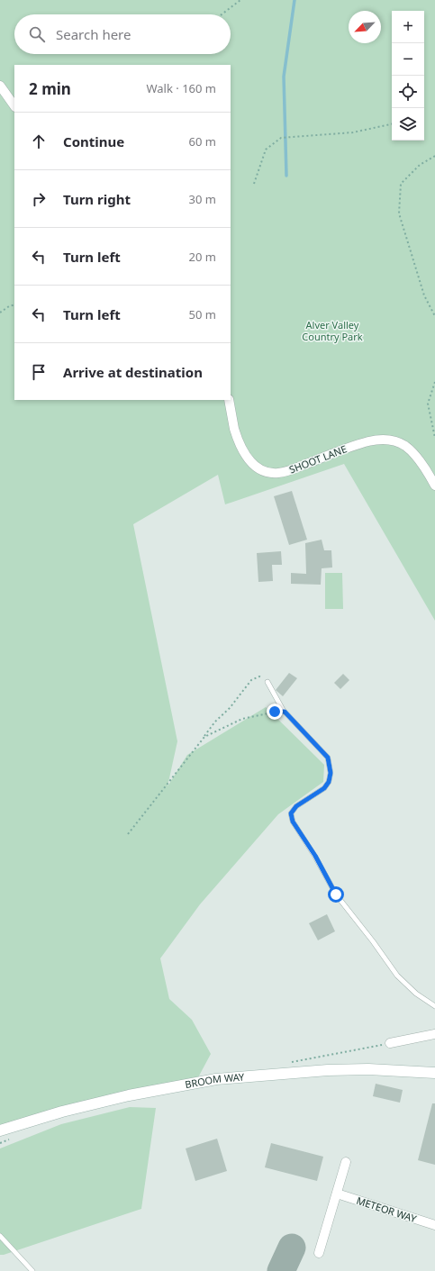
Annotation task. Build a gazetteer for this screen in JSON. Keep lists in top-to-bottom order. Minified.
{"streets":{"main road":["BROOM WAY"],"street":["SHOOT LANE","METEOR WAY"]},"parks":["Alver Valley Country Park"],"north":"bottom left","page":{"map_buttons":["+","−"],"search":"Search here","heading":["2 min","Walk · 160 m"],"list":[["Continue","60 m"],["Turn right","30 m"],["Turn left","20 m"],["Turn left","50 m"],"Arrive at destination"]}}
